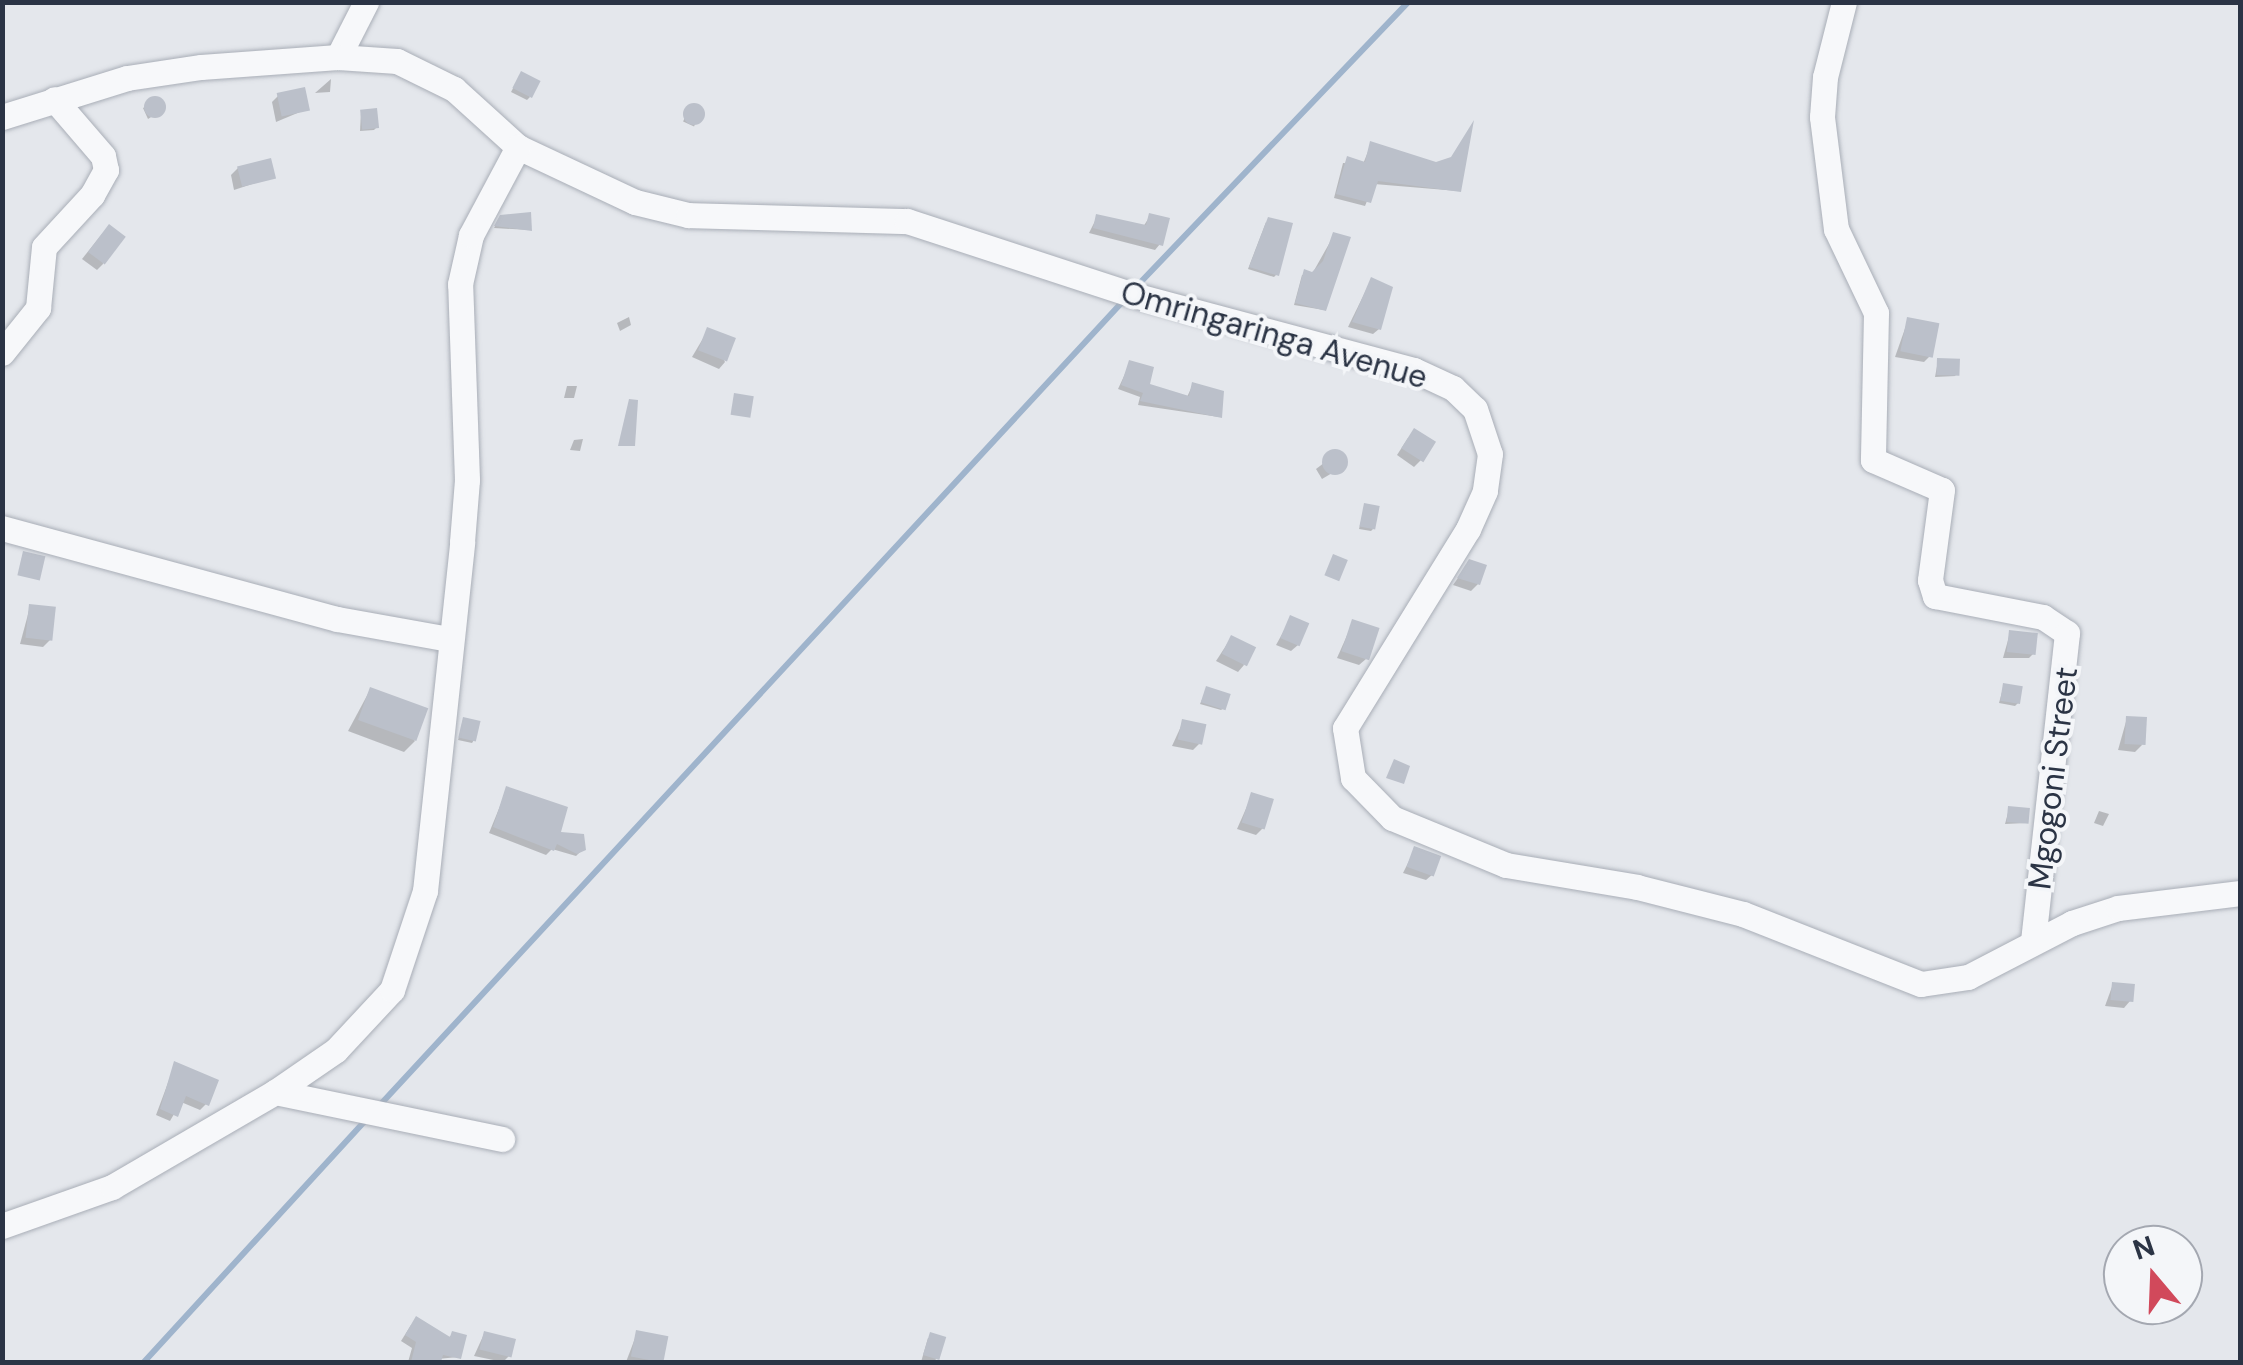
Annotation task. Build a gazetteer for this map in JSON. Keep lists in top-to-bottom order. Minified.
{"streets":{"street":["Omringaringa Avenue","Mgogoni Street"]},"crossings":[["Omringaringa Avenue","Mgogoni Street"]],"north":"top"}
